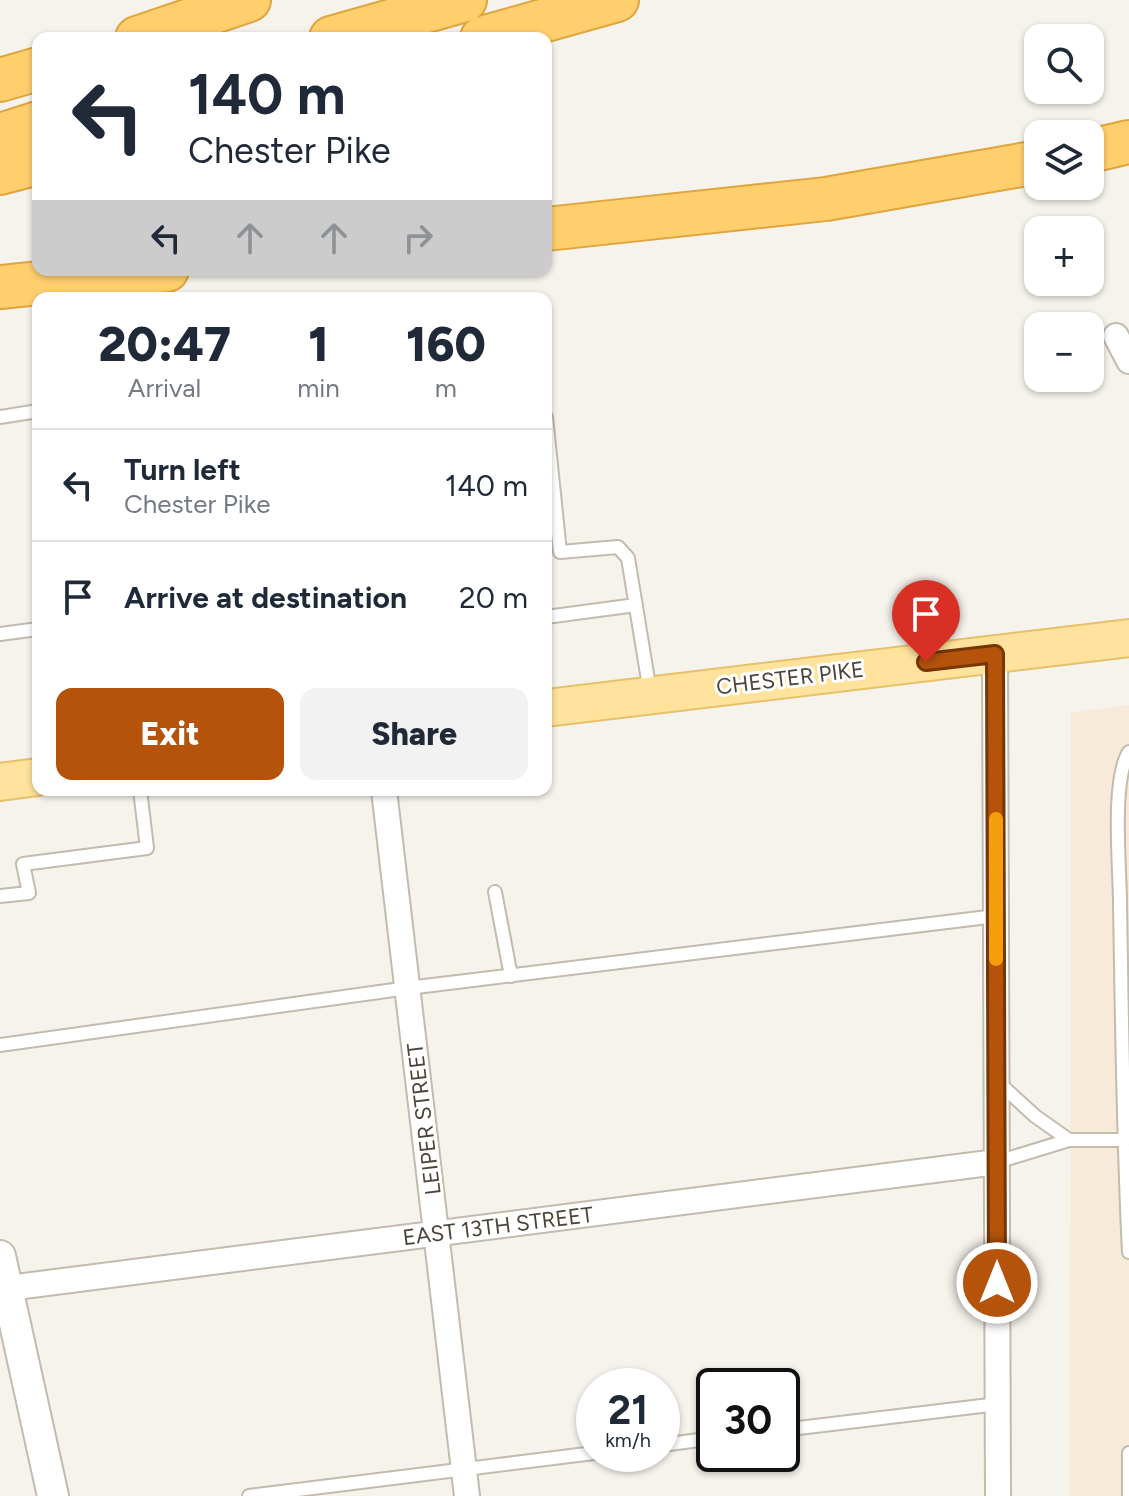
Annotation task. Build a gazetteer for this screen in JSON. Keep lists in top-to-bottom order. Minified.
{"streets":{"main road":["CHESTER PIKE"],"street":["LEIPER STREET","EAST 13TH STREET"]},"crossings":[["LEIPER STREET","EAST 13TH STREET"]],"page":{"map_buttons":["+","−"],"turn":["140 m","Chester Pike"],"eta":["20:47","Arrival","1","min","160","m"],"list":[{"name":"Turn left","note":"Chester Pike","value":"140 m"},{"name":"Arrive at destination","value":"20 m"}],"buttons":["Exit","Share"],"speed":"21 km/h","limit":"30"}}
